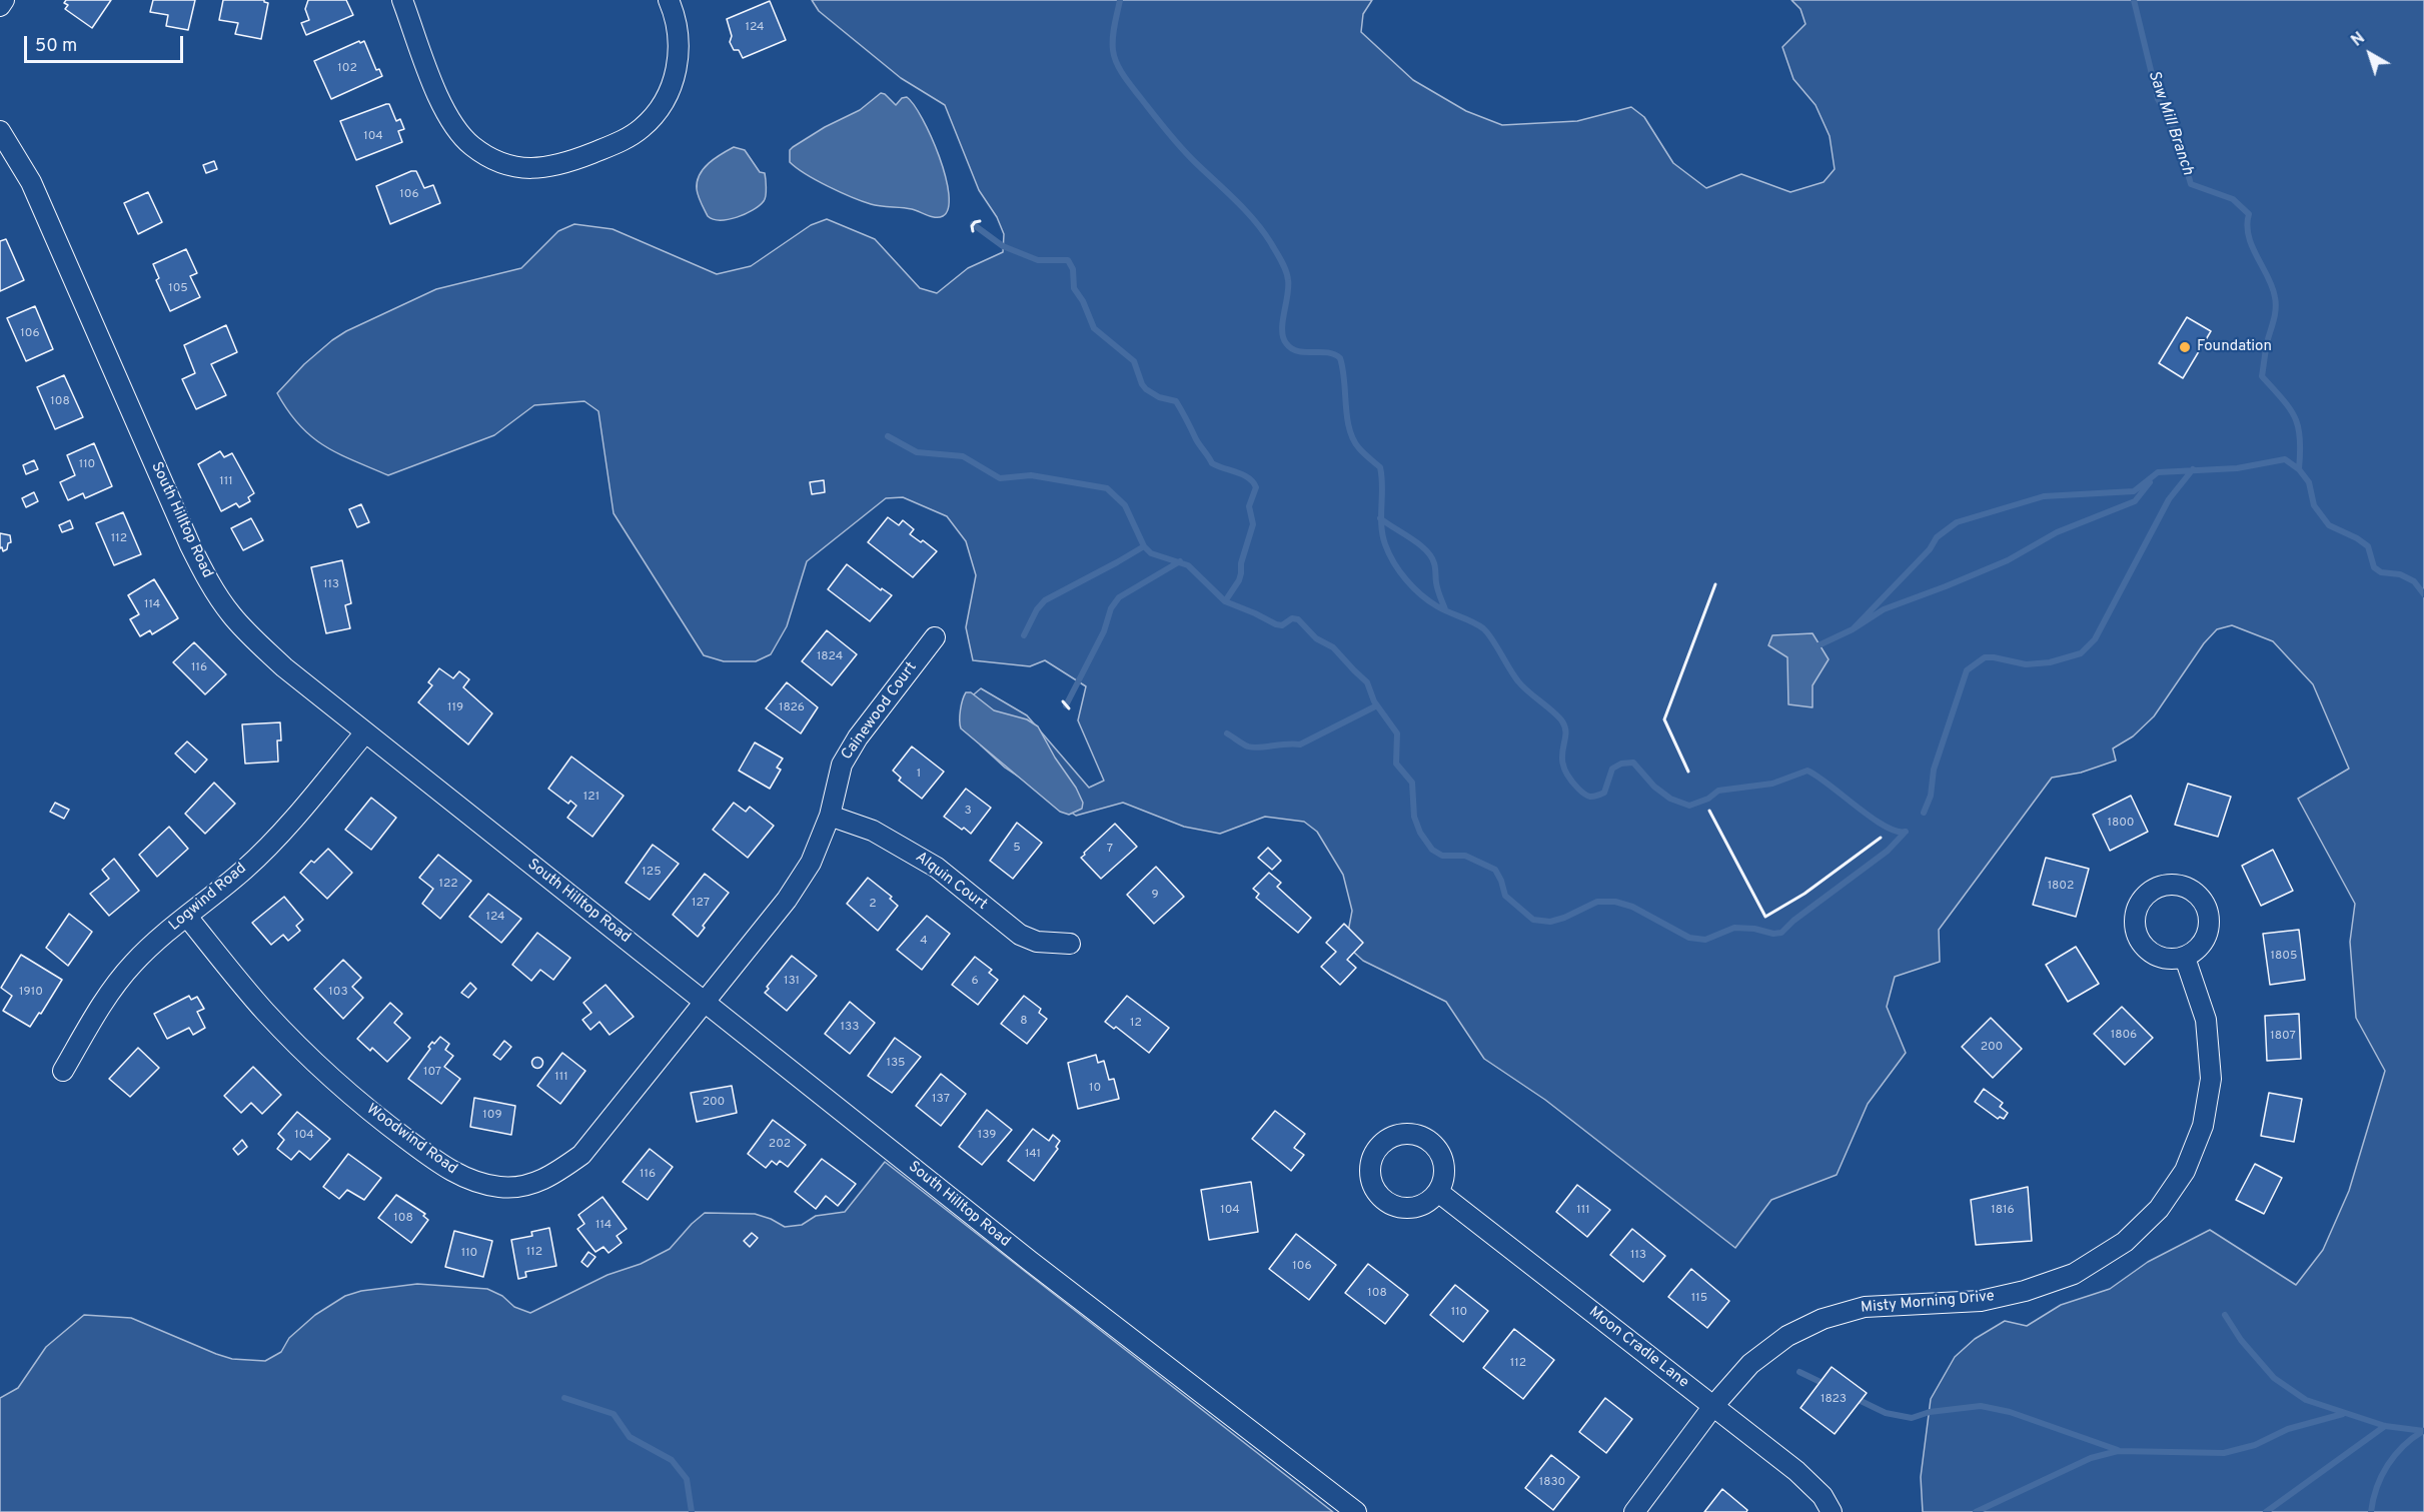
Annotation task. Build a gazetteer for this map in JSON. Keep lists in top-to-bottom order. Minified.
{"streets":{"street":["South Hilltop Road","Cainewood Court","Alquin Court","Logwind Road","Woodwind Road","Misty Morning Drive","Moon Cradle Lane"]},"crossings":[["South Hilltop Road","Cainewood Court"],["South Hilltop Road","Logwind Road"],["South Hilltop Road","Woodwind Road"],["Cainewood Court","Alquin Court"],["Cainewood Court","Woodwind Road"],["Logwind Road","Woodwind Road"],["Misty Morning Drive","Moon Cradle Lane"]],"water":["Saw Mill Branch"],"places":["Foundation"],"house_numbers":["124","102","104","106","105","106","108","110","111","112","113","114","1824","116","119","1826","1","121","3","1800","5","7","125","122","1802","9","127","2","124","4","1805","131","6","1910","103","8","12","133","1806","1807","200","135","107","111","10","137","200","109","104","139","202","141","116","104","111","1816","108","114","112","110","113","106","108","115","110","112","1823","1830"],"scale_bar":"50 m","north":"top left"}
